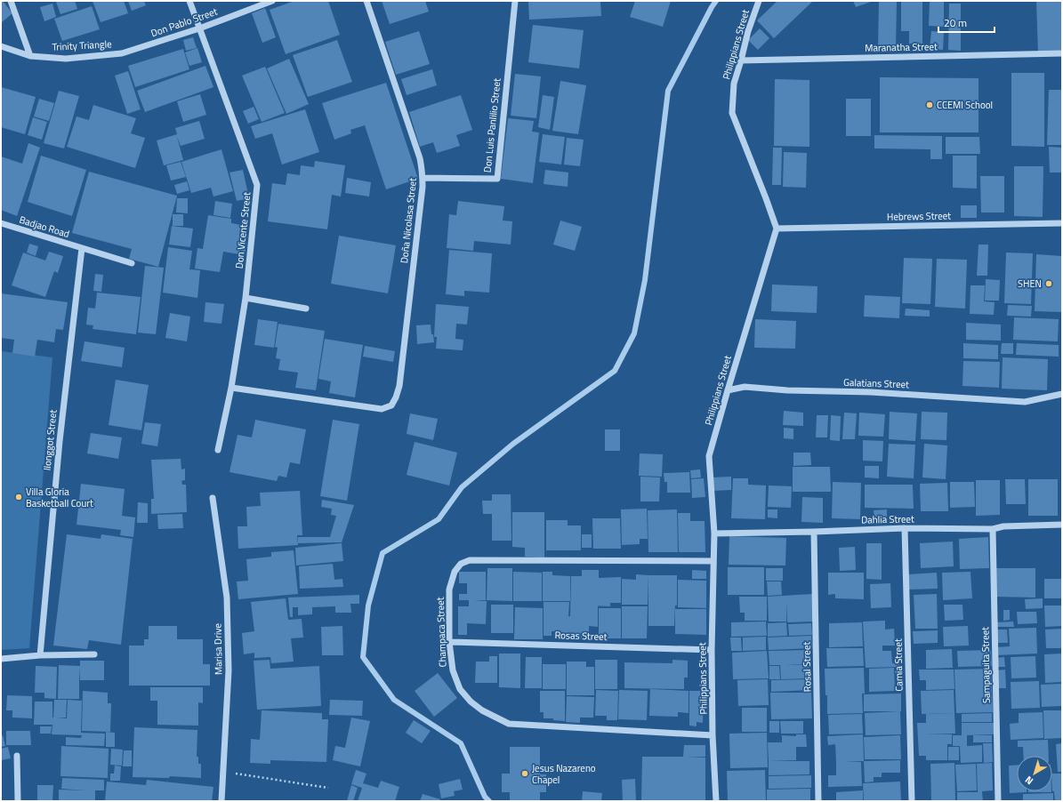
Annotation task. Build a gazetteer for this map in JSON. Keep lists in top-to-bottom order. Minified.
{"streets":{"street":["Don Pablo Street","Philippians Street","Trinity Triangle","Maranatha Street","Don Luis Panlilio Street","Hebrews Street","Doña Nicolasa Street","Badjao Road","Don Vicente Street","Galatians Street","Ilonggot Street","Dahlia Street","Champaca Street","Rosas Street","Marisa Drive","Camia Street","Sampaguita Street","Rosal Street"]},"crossings":[["Don Pablo Street","Trinity Triangle"],["Don Pablo Street","Don Vicente Street"],["Philippians Street","Maranatha Street"],["Philippians Street","Hebrews Street"],["Philippians Street","Galatians Street"],["Philippians Street","Dahlia Street"],["Philippians Street","Champaca Street"],["Philippians Street","Rosas Street"],["Don Luis Panlilio Street","Doña Nicolasa Street"],["Doña Nicolasa Street","Don Vicente Street"],["Badjao Road","Ilonggot Street"],["Dahlia Street","Camia Street"],["Dahlia Street","Sampaguita Street"],["Dahlia Street","Rosal Street"],["Champaca Street","Rosas Street"]],"places":["CCEMI School","SHEN","Villa Gloria Basketball Court","Jesus Nazareno Chapel"],"scale_bar":"20 m","north":"bottom left"}
